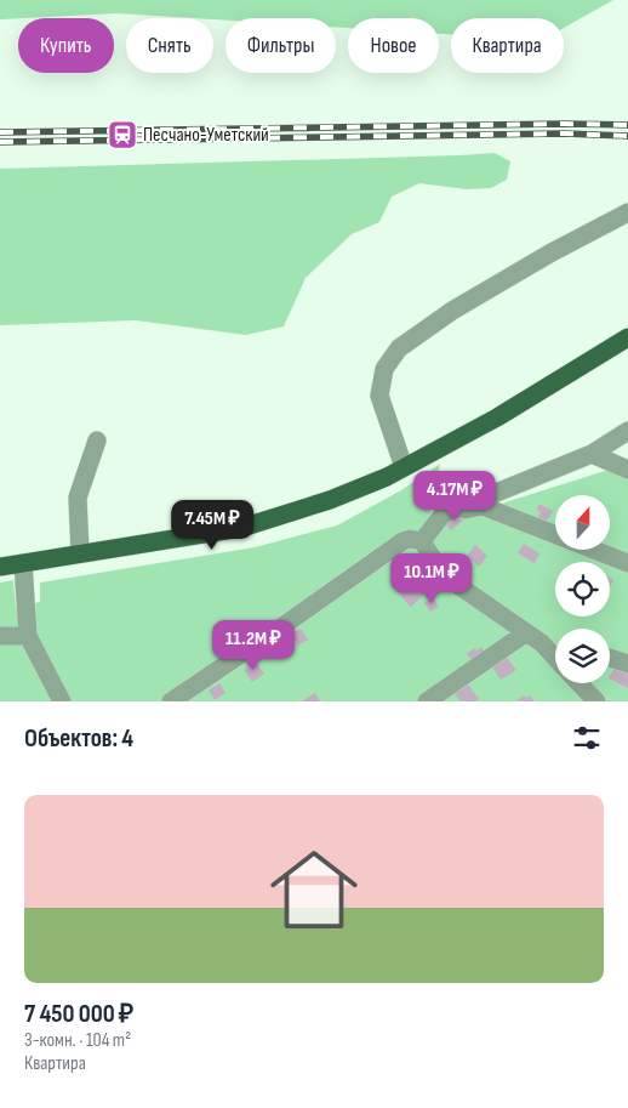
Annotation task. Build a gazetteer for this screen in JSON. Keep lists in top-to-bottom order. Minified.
{"places":{"station":["Песчано-Уметский"]},"north":"top","page":{"chip":["Купить","Снять","Фильтры","Новое","Квартира"],"price":["4.17M ₽","7.45M ₽","10.1M ₽","11.2M ₽"],"heading":"Объектов: 4","list":[{"name":"7 450 000 ₽","note":"3-комн. · 104 m² · Квартира"}]}}
